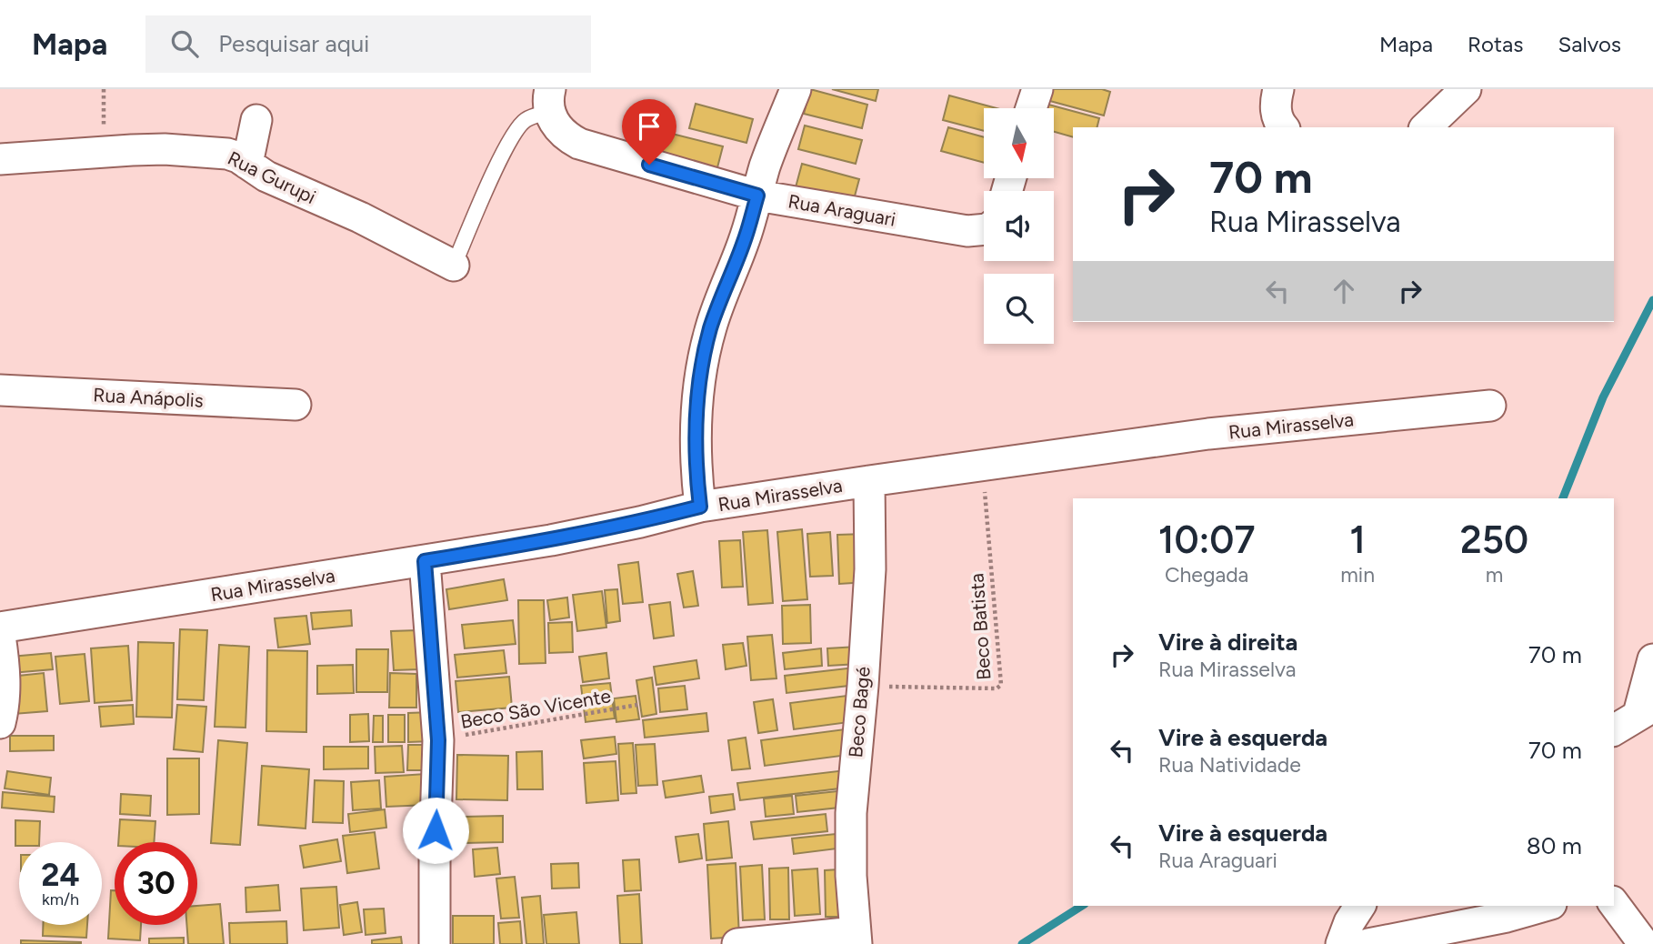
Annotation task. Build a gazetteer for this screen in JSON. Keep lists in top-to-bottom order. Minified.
{"streets":{"street":["Rua Gurupi","Rua Araguari","Rua Anápolis","Rua Mirasselva","Beco Bagé"],"path":["Beco Batista","Beco São Vicente"]},"crossings":[["Rua Mirasselva","Beco Batista"],["Rua Mirasselva","Beco Bagé"],["Beco Batista","Beco Bagé"]],"north":"bottom","page":{"header":"Mapa","search":"Pesquisar aqui","nav":["Mapa","Rotas","Salvos"],"turn":["70 m","Rua Mirasselva"],"eta":["10:07","Chegada","1","min","250","m"],"list":[{"name":"Vire à direita","note":"Rua Mirasselva","value":"70 m"},{"name":"Vire à esquerda","note":"Rua Natividade","value":"70 m"},{"name":"Vire à esquerda","note":"Rua Araguari","value":"80 m"}],"speed":"24 km/h","limit":"30"}}
